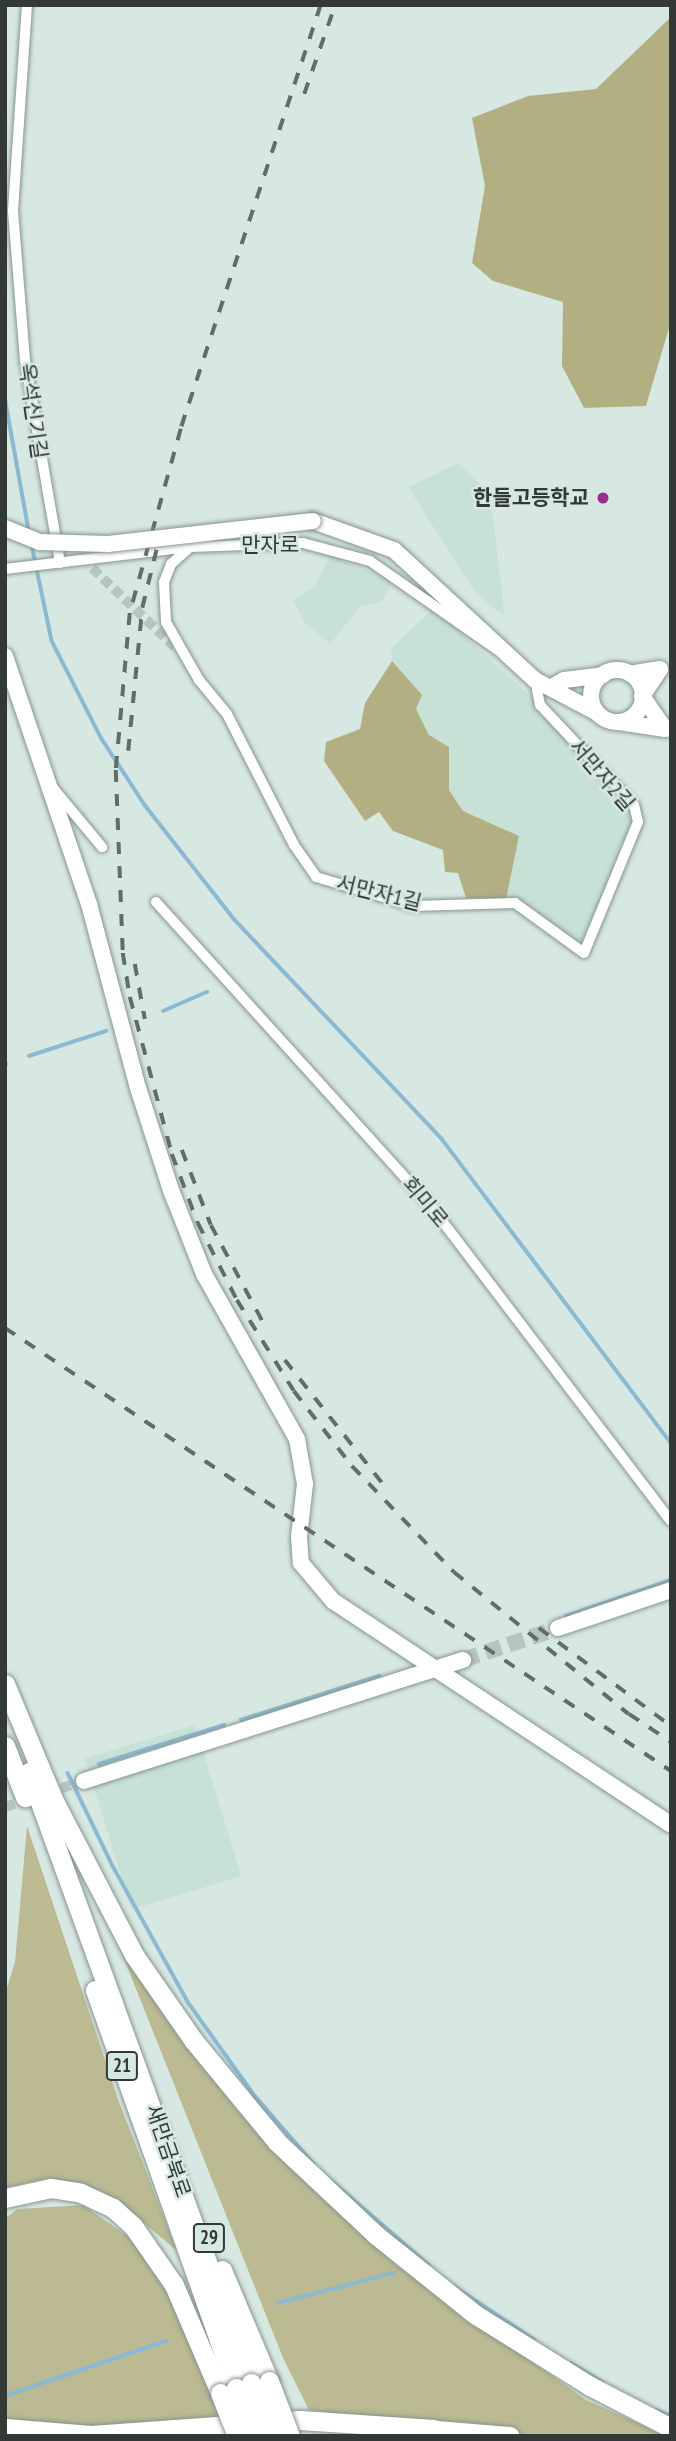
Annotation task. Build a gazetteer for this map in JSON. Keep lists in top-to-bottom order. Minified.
{"streets":{"highway":["21","새만금북로"],"street":["옥석신기길","만자로","서만자2길","서만자1길","회미로"]},"crossings":[["옥석신기길","만자로"],["만자로","서만자2길"],["만자로","서만자1길"],["서만자2길","서만자1길"],["21","새만금북로"]],"places":["한들고등학교"]}
